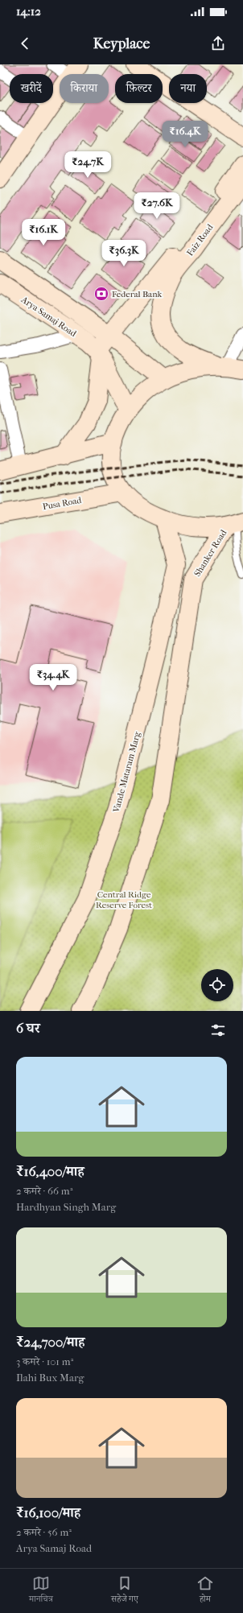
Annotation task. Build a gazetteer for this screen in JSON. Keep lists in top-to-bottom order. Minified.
{"streets":{"main road":["Faiz Road","Arya Samaj Road","Pusa Road","Shanker Road","Vande Mataram Marg"]},"parks":["Central Ridge Reserve Forest"],"places":{"bank":["Federal Bank"]},"page":{"status":"14:12","header":"Keyplace","chip":["खरीदें","किराया","फ़िल्टर","नया"],"price":["₹16.4K","₹24.7K","₹27.6K","₹16.1K","₹36.3K","₹34.4K"],"heading":"6 घर","list":[{"name":"₹16,400/माह","note":"2 कमरे · 66 m² · Hardhyan Singh Marg"},{"name":"₹24,700/माह","note":"3 कमरे · 101 m² · Ilahi Bux Marg"},{"name":"₹16,100/माह","note":"2 कमरे · 56 m² · Arya Samaj Road"}],"tabs":["मानचित्र","सहेजे गए","होम"]}}
